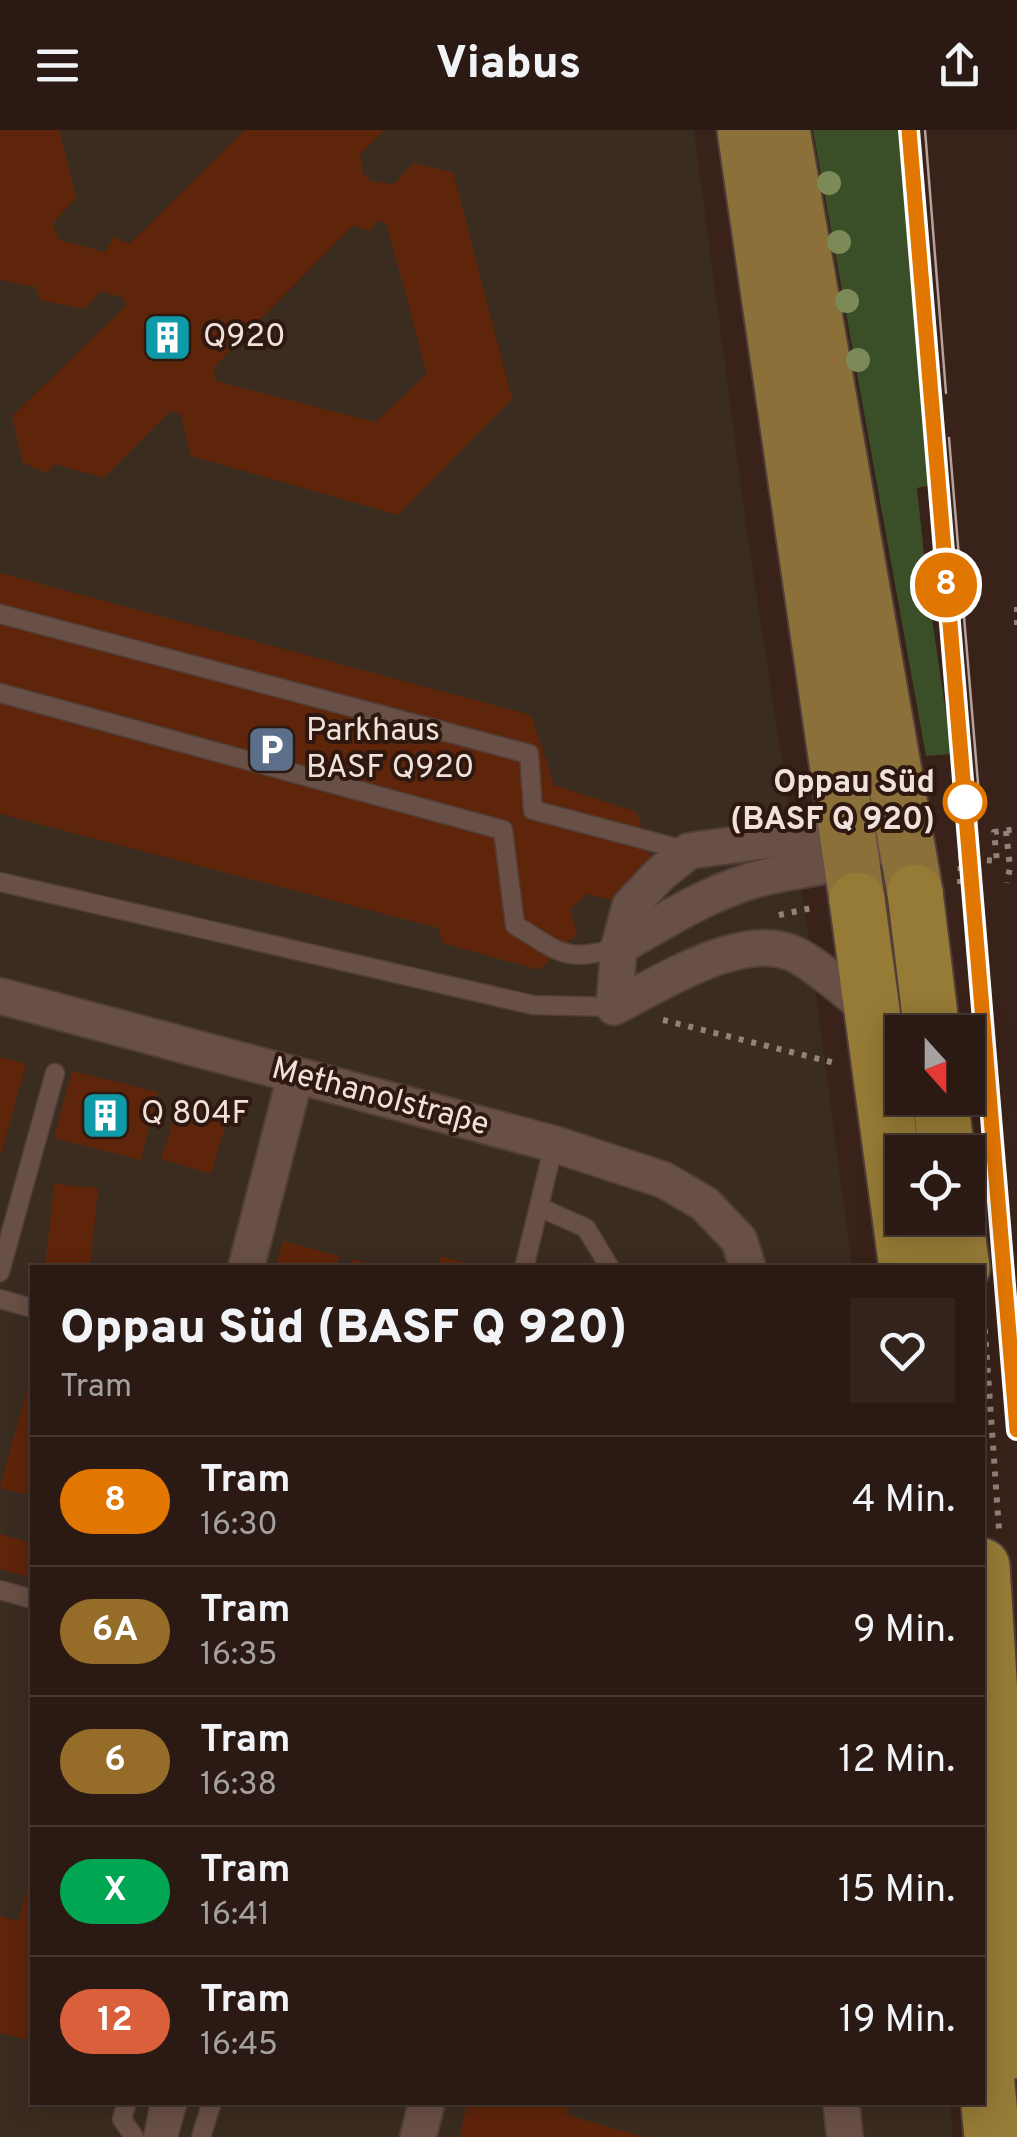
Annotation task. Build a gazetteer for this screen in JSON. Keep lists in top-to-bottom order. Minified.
{"streets":{"street":["Methanolstraße"]},"places":{"building":["Q920","Q 804F"],"parking":["Parkhaus BASF Q920"],"other":["Oppau Süd (BASF Q 920)"]},"lines":["tram line 8"],"north":"bottom","page":{"header":"Viabus","on_map":"8","heading":["Oppau Süd (BASF Q 920)","Tram"],"list":[{"mark":"8","name":"Tram","note":"16:30","value":"4 Min."},{"mark":"6A","name":"Tram","note":"16:35","value":"9 Min."},{"mark":"6","name":"Tram","note":"16:38","value":"12 Min."},{"mark":"X","name":"Tram","note":"16:41","value":"15 Min."},{"mark":"12","name":"Tram","note":"16:45","value":"19 Min."}]}}
